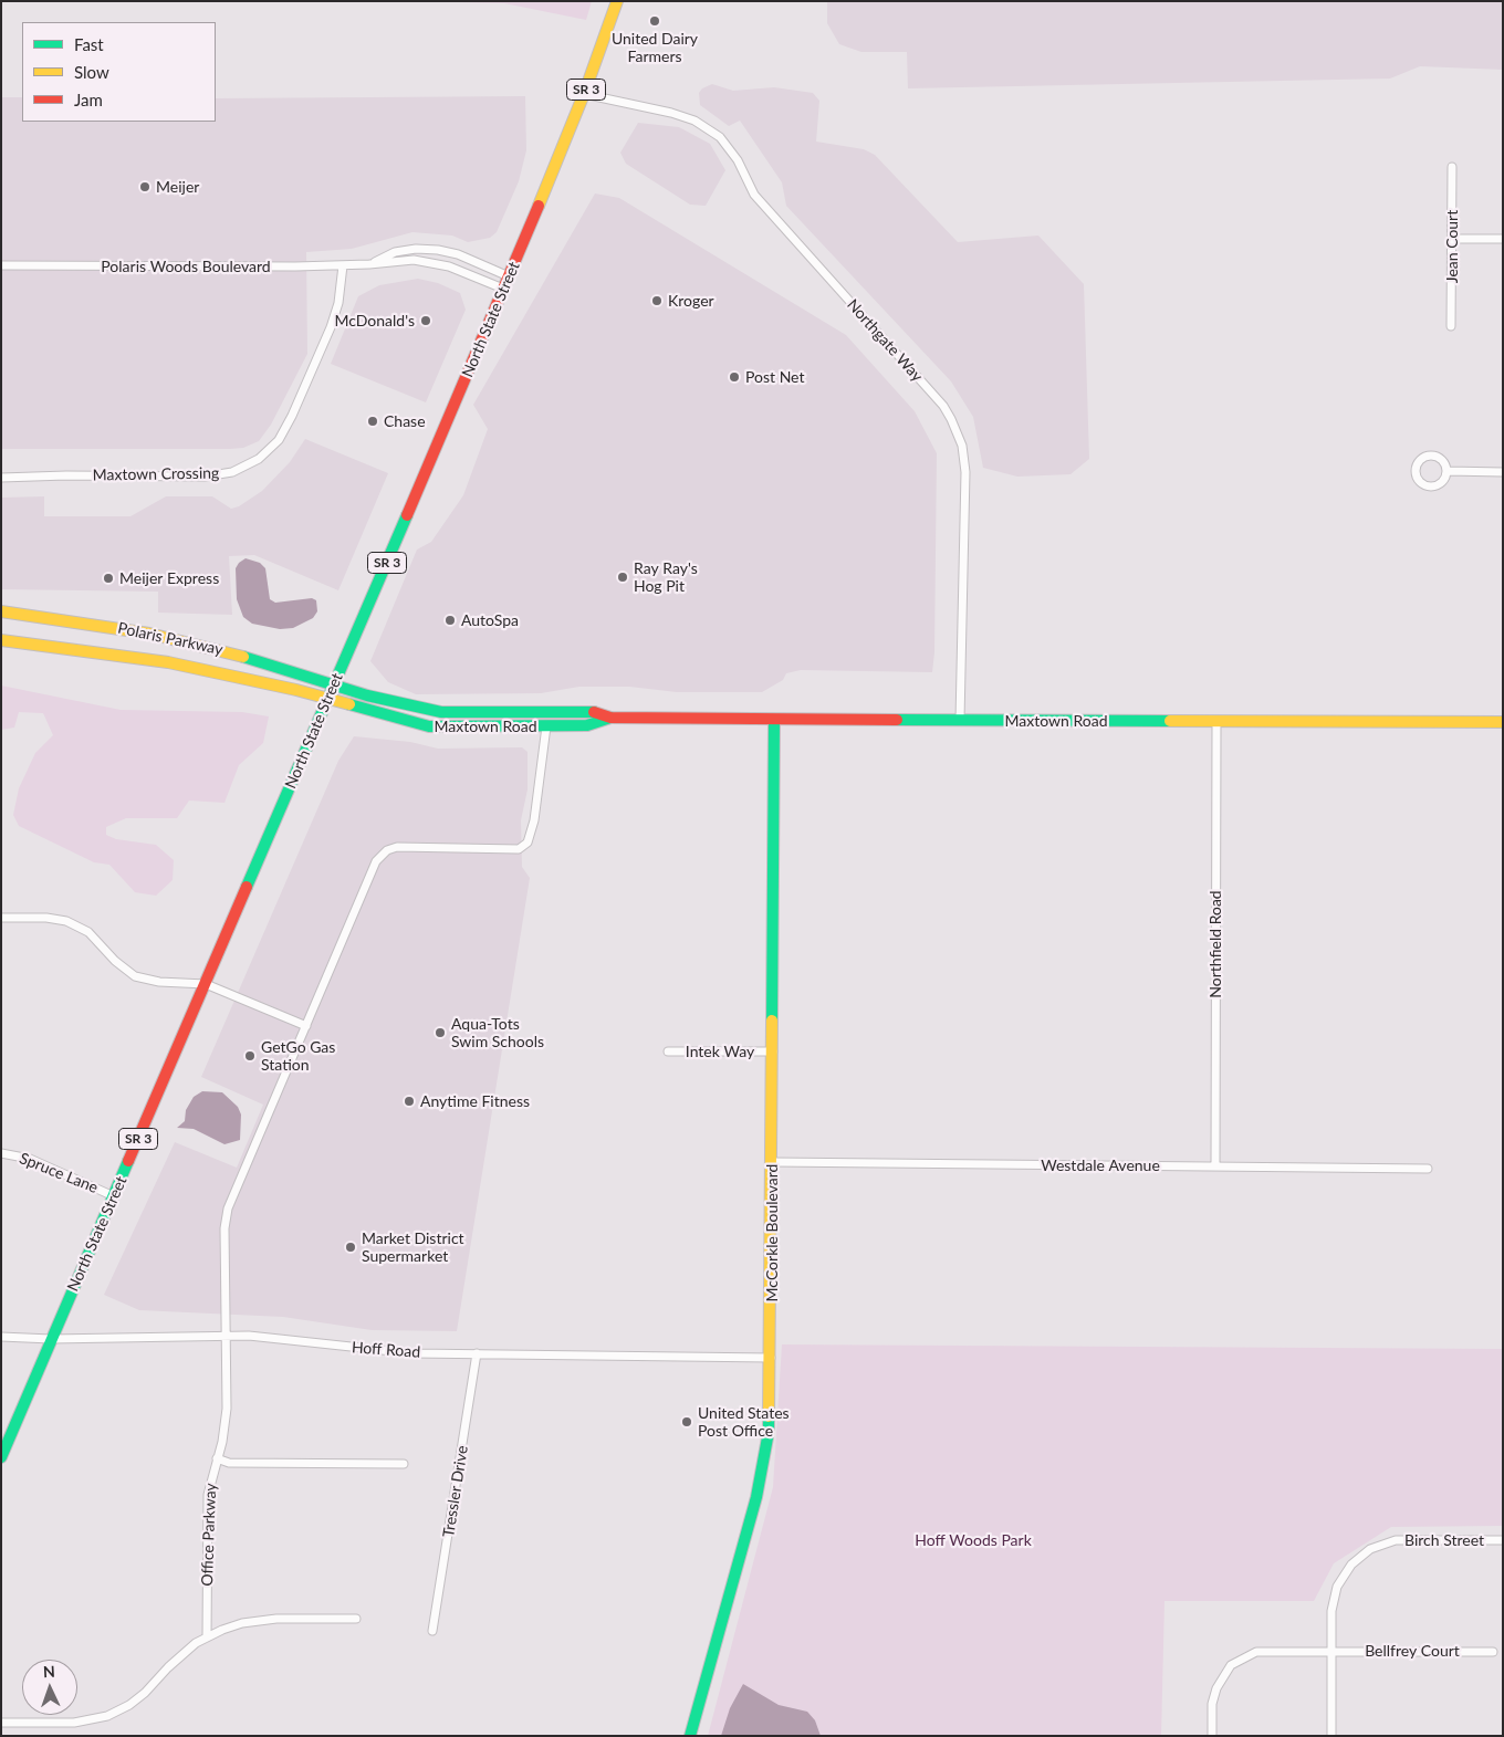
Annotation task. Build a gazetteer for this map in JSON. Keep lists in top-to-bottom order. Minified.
{"streets":{"main road":["SR 3","North State Street","Polaris Parkway","Maxtown Road","McCorkle Boulevard"],"street":["Jean Court","Polaris Woods Boulevard","Northgate Way","Maxtown Crossing","Northfield Road","Intek Way","Westdale Avenue","Spruce Lane","Hoff Road","Tressler Drive","Office Parkway","Birch Street","Bellfrey Court"]},"crossings":[["Polaris Woods Boulevard","North State Street"],["Polaris Woods Boulevard","Maxtown Crossing"],["North State Street","Northgate Way"],["North State Street","Polaris Parkway"],["North State Street","Maxtown Road"],["North State Street","Spruce Lane"],["North State Street","Hoff Road"],["Northgate Way","Maxtown Road"],["Polaris Parkway","Maxtown Road"],["Maxtown Road","Northfield Road"],["Maxtown Road","McCorkle Boulevard"],["Maxtown Road","Office Parkway"],["Northfield Road","Westdale Avenue"],["Intek Way","McCorkle Boulevard"],["Westdale Avenue","McCorkle Boulevard"],["McCorkle Boulevard","Hoff Road"],["Hoff Road","Tressler Drive"],["Hoff Road","Office Parkway"],["Birch Street","Bellfrey Court"]],"parks":["Hoff Woods Park"],"places":["United Dairy Farmers","Meijer","Kroger","McDonald's","Post Net","Chase","Ray Ray's Hog Pit","Meijer Express","AutoSpa","Aqua-Tots Swim Schools","GetGo Gas Station","Anytime Fitness","Market District Supermarket","United States Post Office"],"legend":["Fast","Slow","Jam"],"north":"top"}
